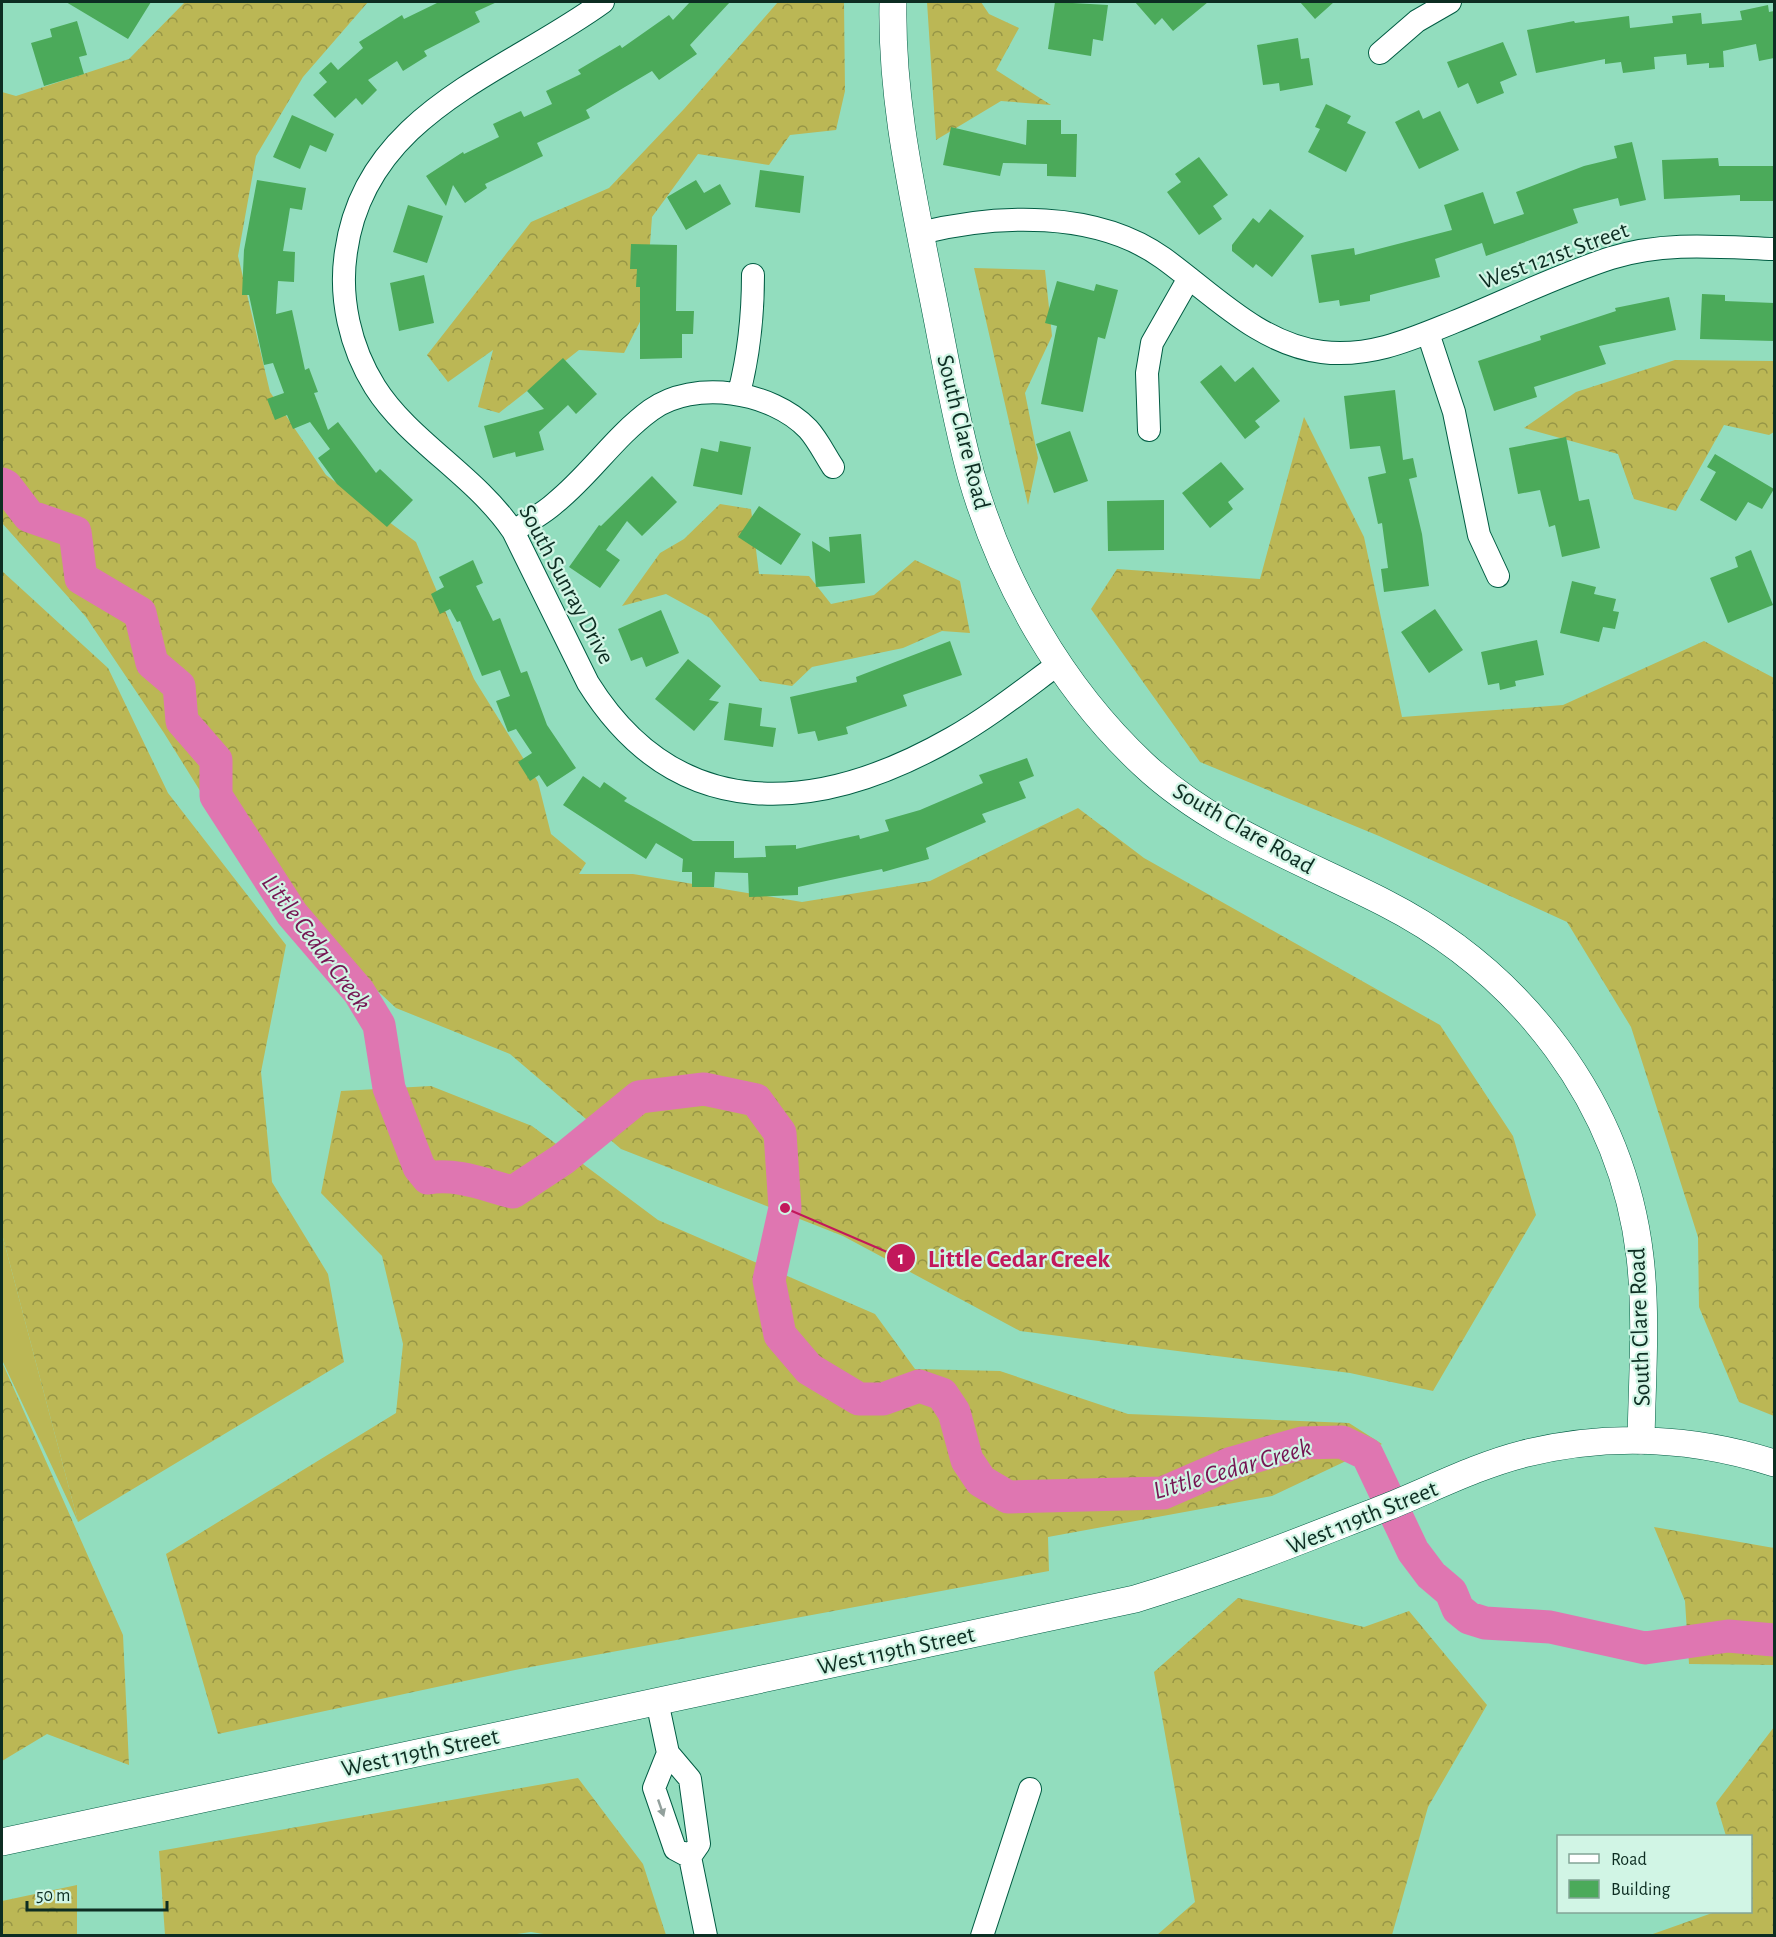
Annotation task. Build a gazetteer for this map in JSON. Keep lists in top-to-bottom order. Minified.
{"streets":{"street":["West 121st Street","South Clare Road","South Sunray Drive","West 119th Street"]},"crossings":[["West 121st Street","South Clare Road"],["South Clare Road","South Sunray Drive"],["South Clare Road","West 119th Street"]],"water":["Little Cedar Creek"],"places":["Little Cedar Creek"],"legend":["Road","Building"],"scale_bar":"50 m"}
